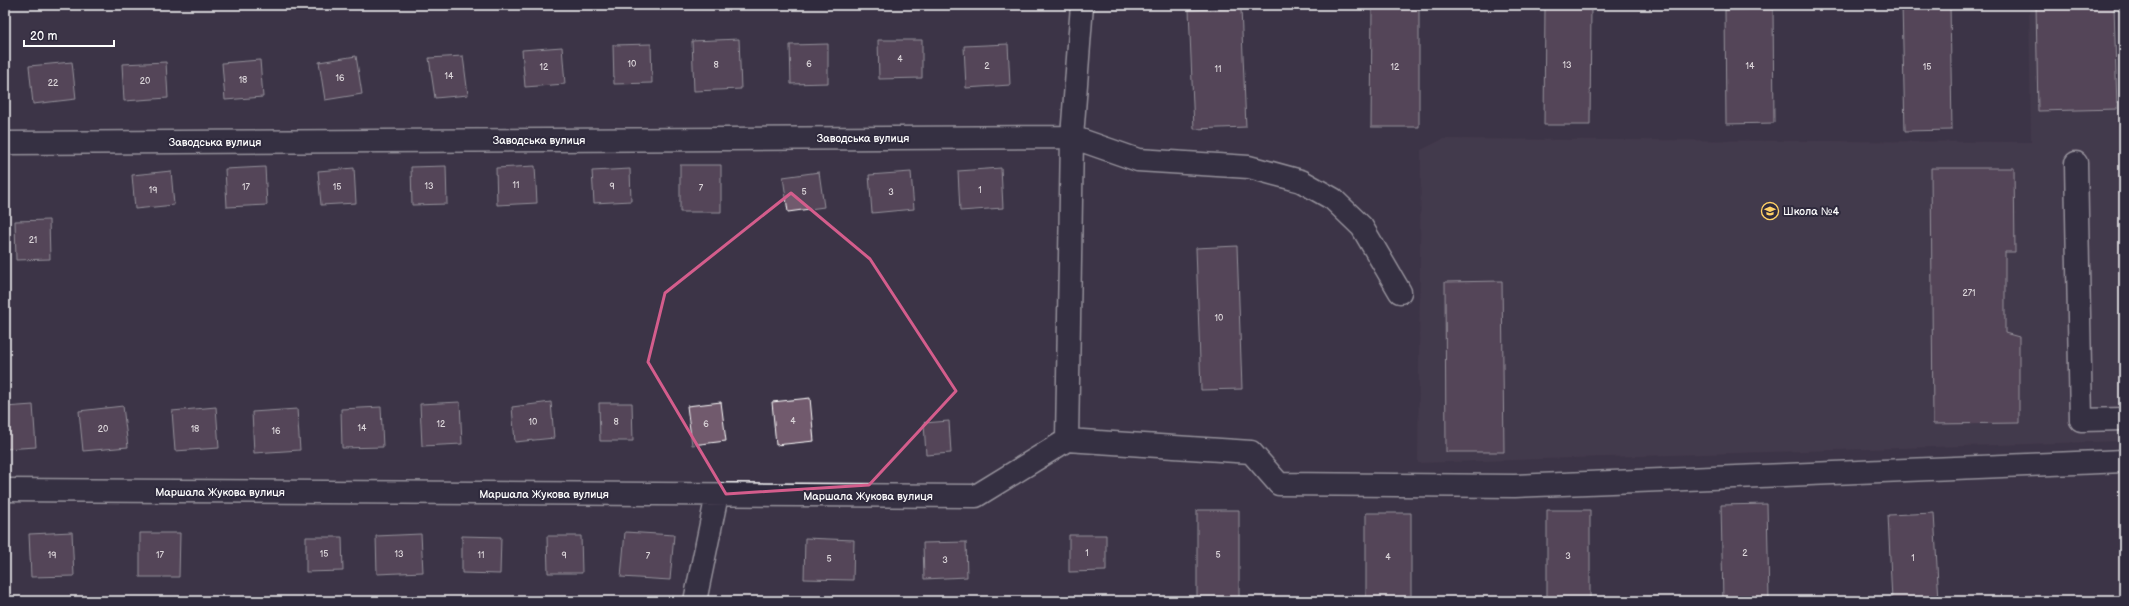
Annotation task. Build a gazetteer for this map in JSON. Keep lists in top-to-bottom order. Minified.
{"streets":{"street":["Заводська вулиця","Маршала Жукова вулиця"]},"places":{"school or university":["Школа №4"]},"house_numbers":["4","10","6","8","13","2","14","12","12","15","11","14","16","18","20","22","11","13","9","17","15","7","19","1","5","3","21","271","10","4","10","8","12","6","14","20","18","16","1","2","15","13","19","17","11","9","5","7","3","4","1","5","3"],"scale_bar":"20 m"}
